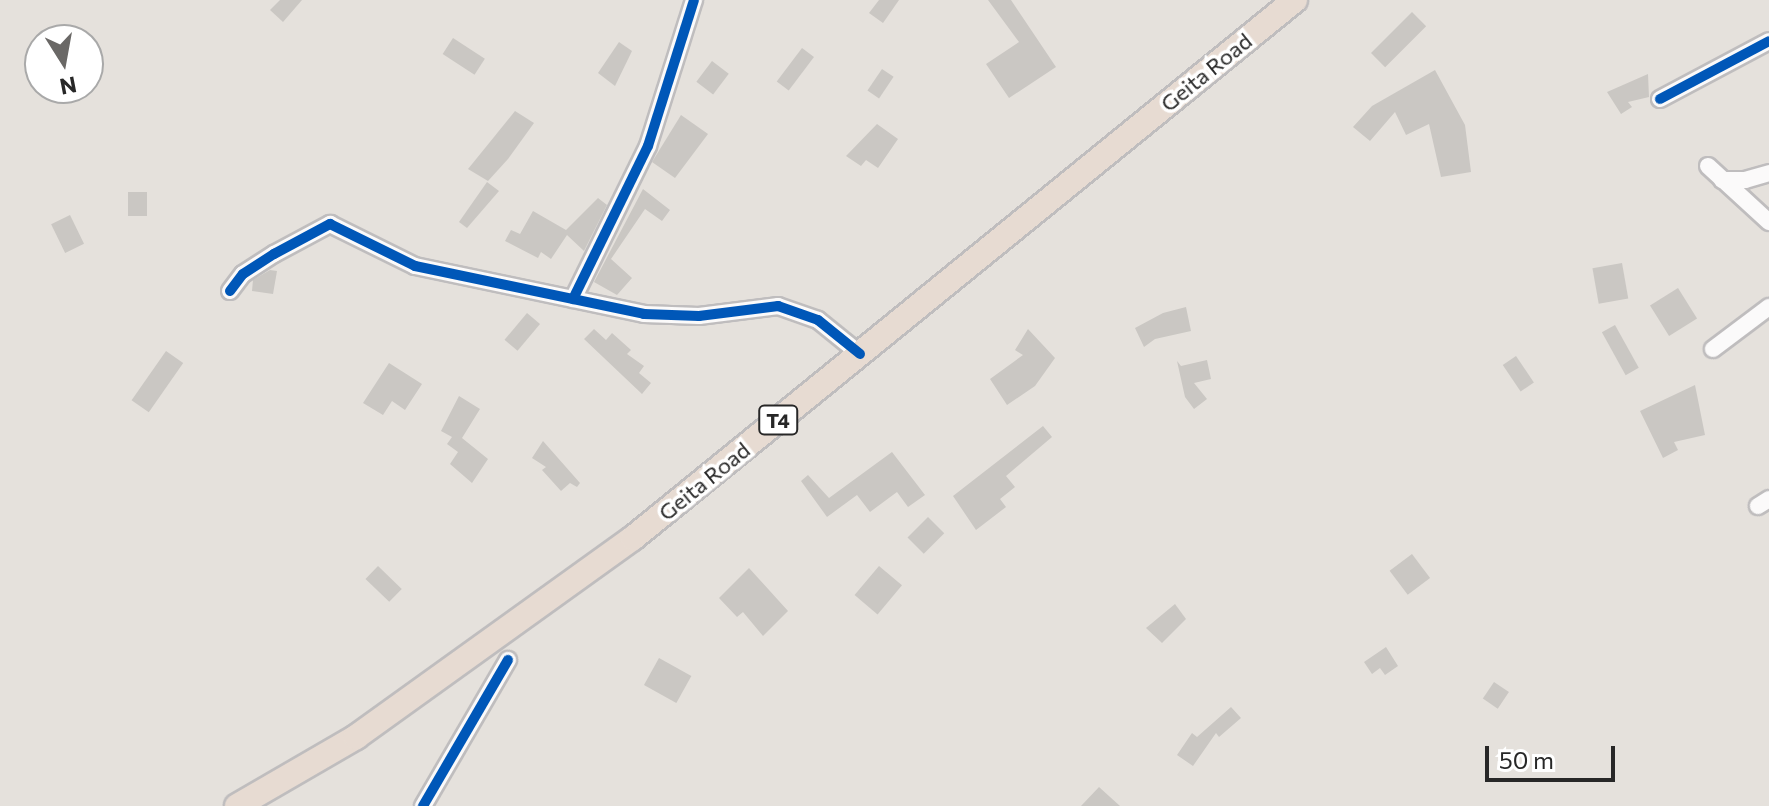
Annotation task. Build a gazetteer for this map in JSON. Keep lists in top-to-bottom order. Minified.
{"streets":{"highway":["Geita Road","T4"]},"scale_bar":"50 m","north":"bottom"}
